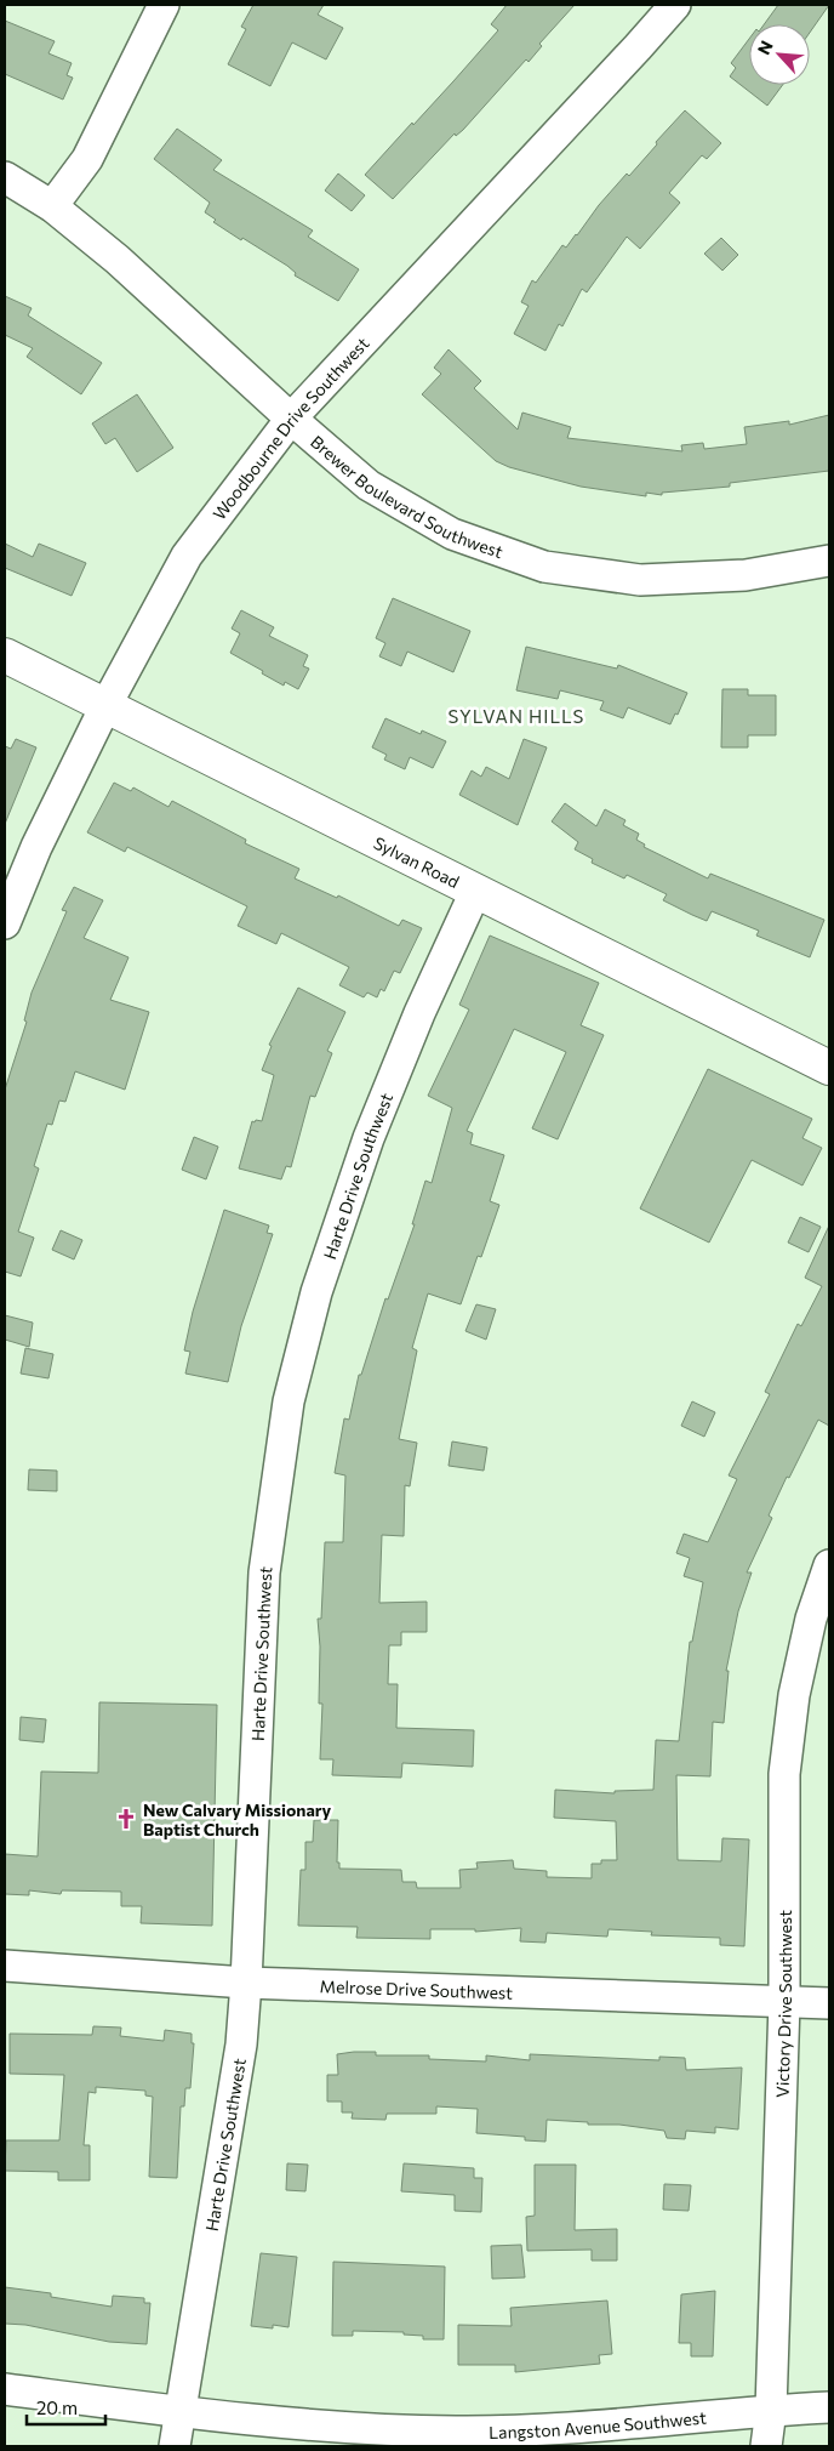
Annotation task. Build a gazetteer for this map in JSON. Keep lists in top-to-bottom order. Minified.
{"streets":{"main road":["Sylvan Road"],"street":["Woodbourne Drive Southwest","Brewer Boulevard Southwest","Harte Drive Southwest","Melrose Drive Southwest","Victory Drive Southwest","Langston Avenue Southwest"]},"crossings":[["Woodbourne Drive Southwest","Brewer Boulevard Southwest"],["Woodbourne Drive Southwest","Sylvan Road"],["Sylvan Road","Harte Drive Southwest"],["Harte Drive Southwest","Melrose Drive Southwest"],["Harte Drive Southwest","Langston Avenue Southwest"],["Melrose Drive Southwest","Victory Drive Southwest"],["Victory Drive Southwest","Langston Avenue Southwest"]],"districts":["SYLVAN HILLS"],"places":{"church":["New Calvary Missionary Baptist Church"]},"scale_bar":"20 m","north":"top left"}
